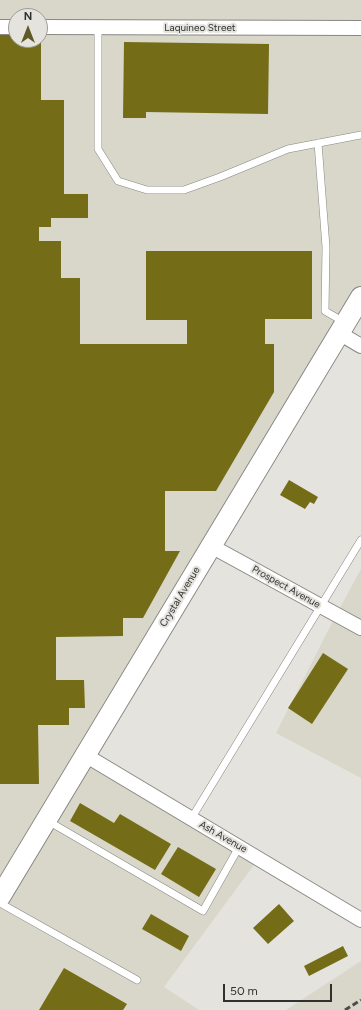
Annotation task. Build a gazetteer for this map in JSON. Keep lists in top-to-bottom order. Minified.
{"streets":{"street":["Laquineo Street","Prospect Avenue","Crystal Avenue","Ash Avenue"]},"crossings":[["Prospect Avenue","Crystal Avenue"],["Crystal Avenue","Ash Avenue"]],"scale_bar":"50 m","north":"top"}
